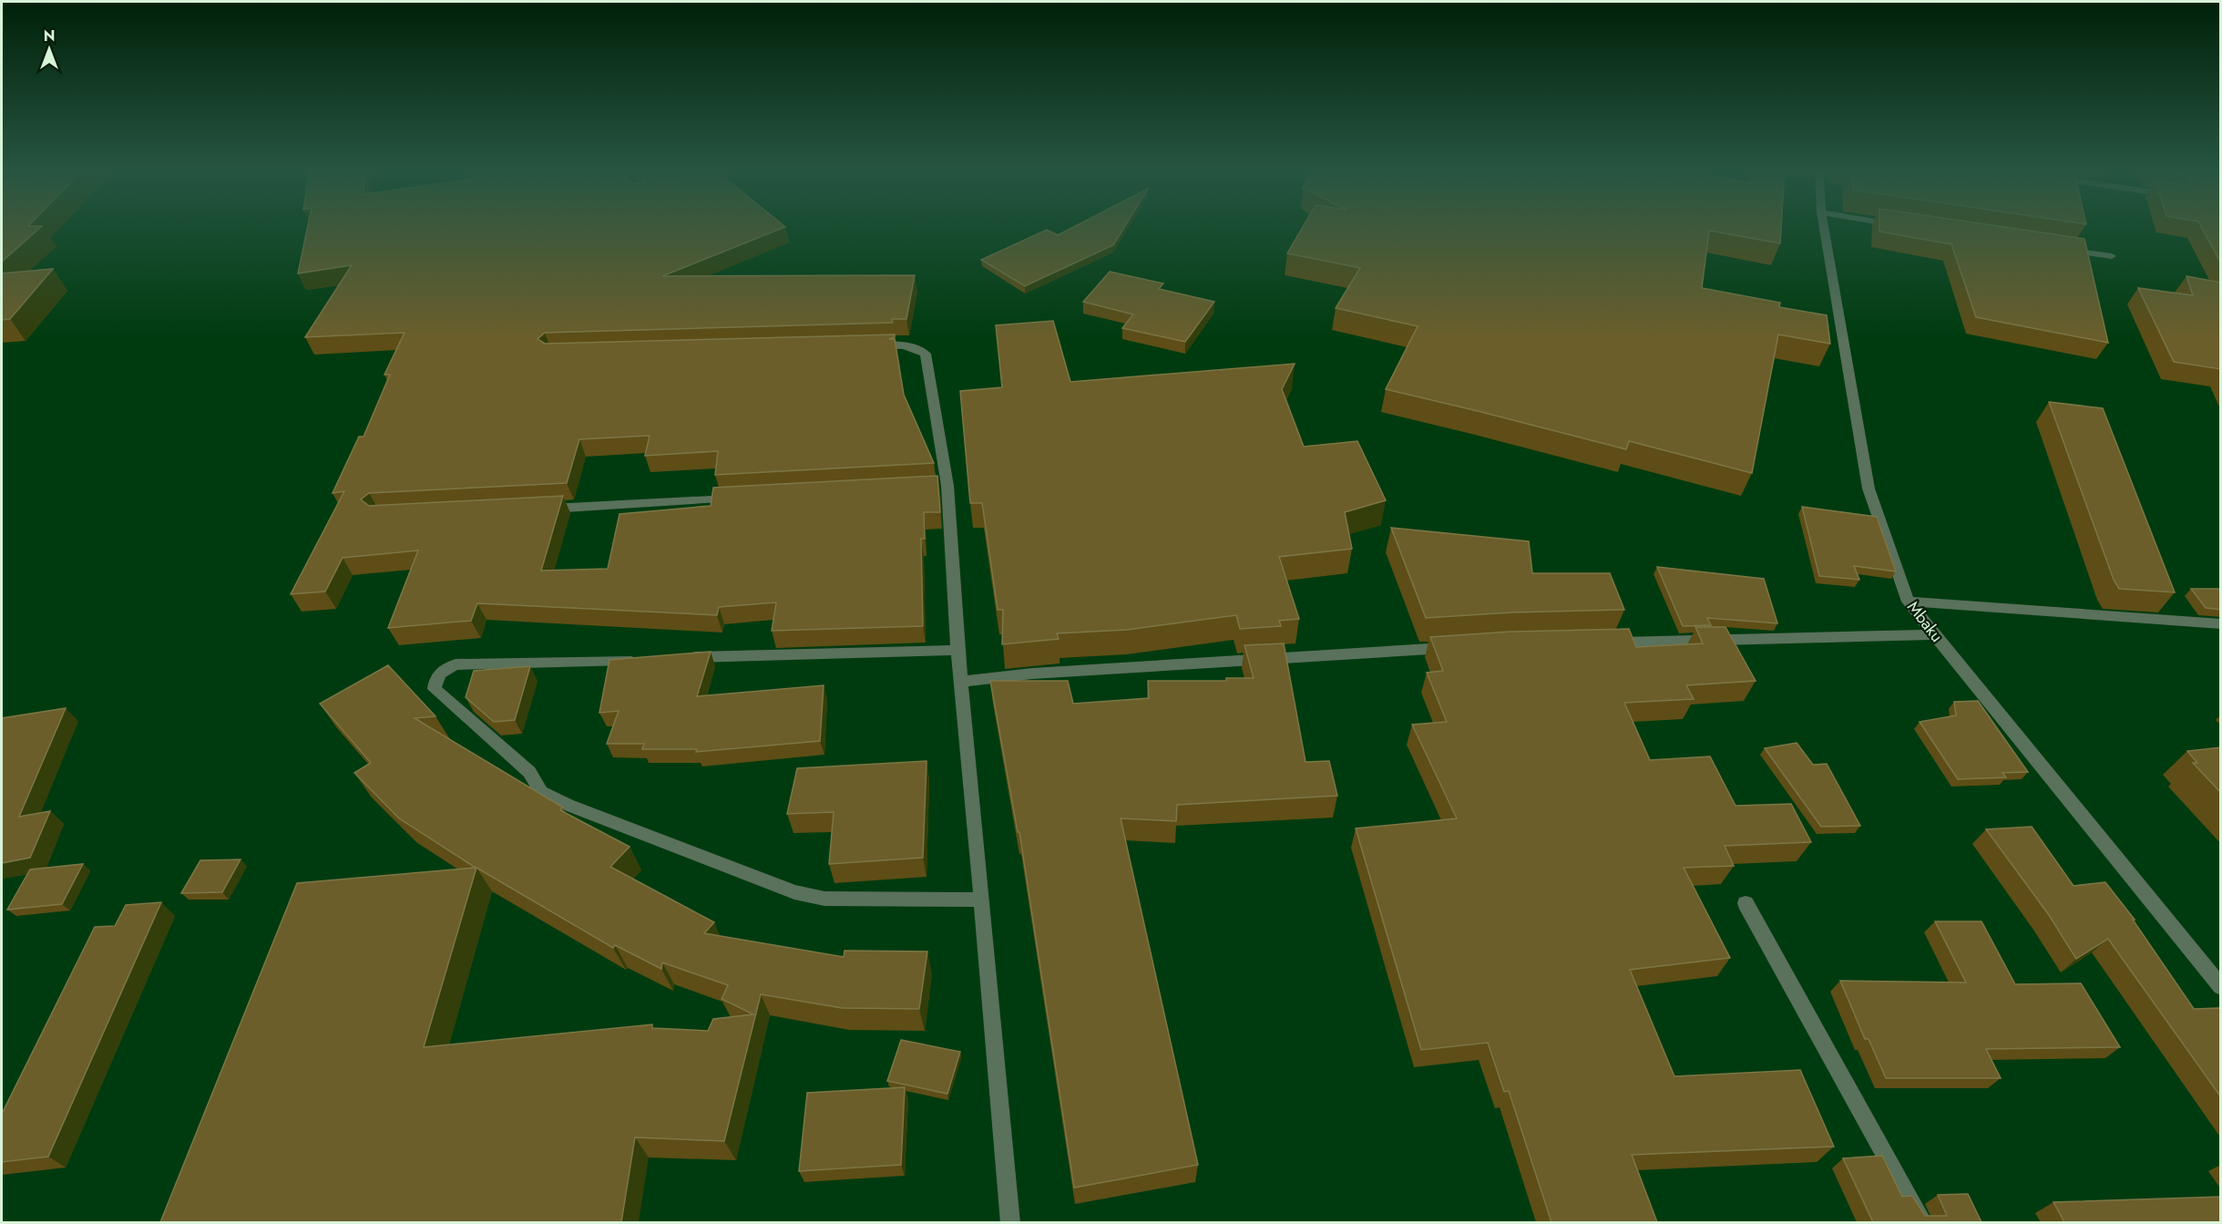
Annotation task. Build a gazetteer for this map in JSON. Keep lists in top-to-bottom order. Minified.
{"streets":{"street":["Mbaku"]},"north":"top"}
